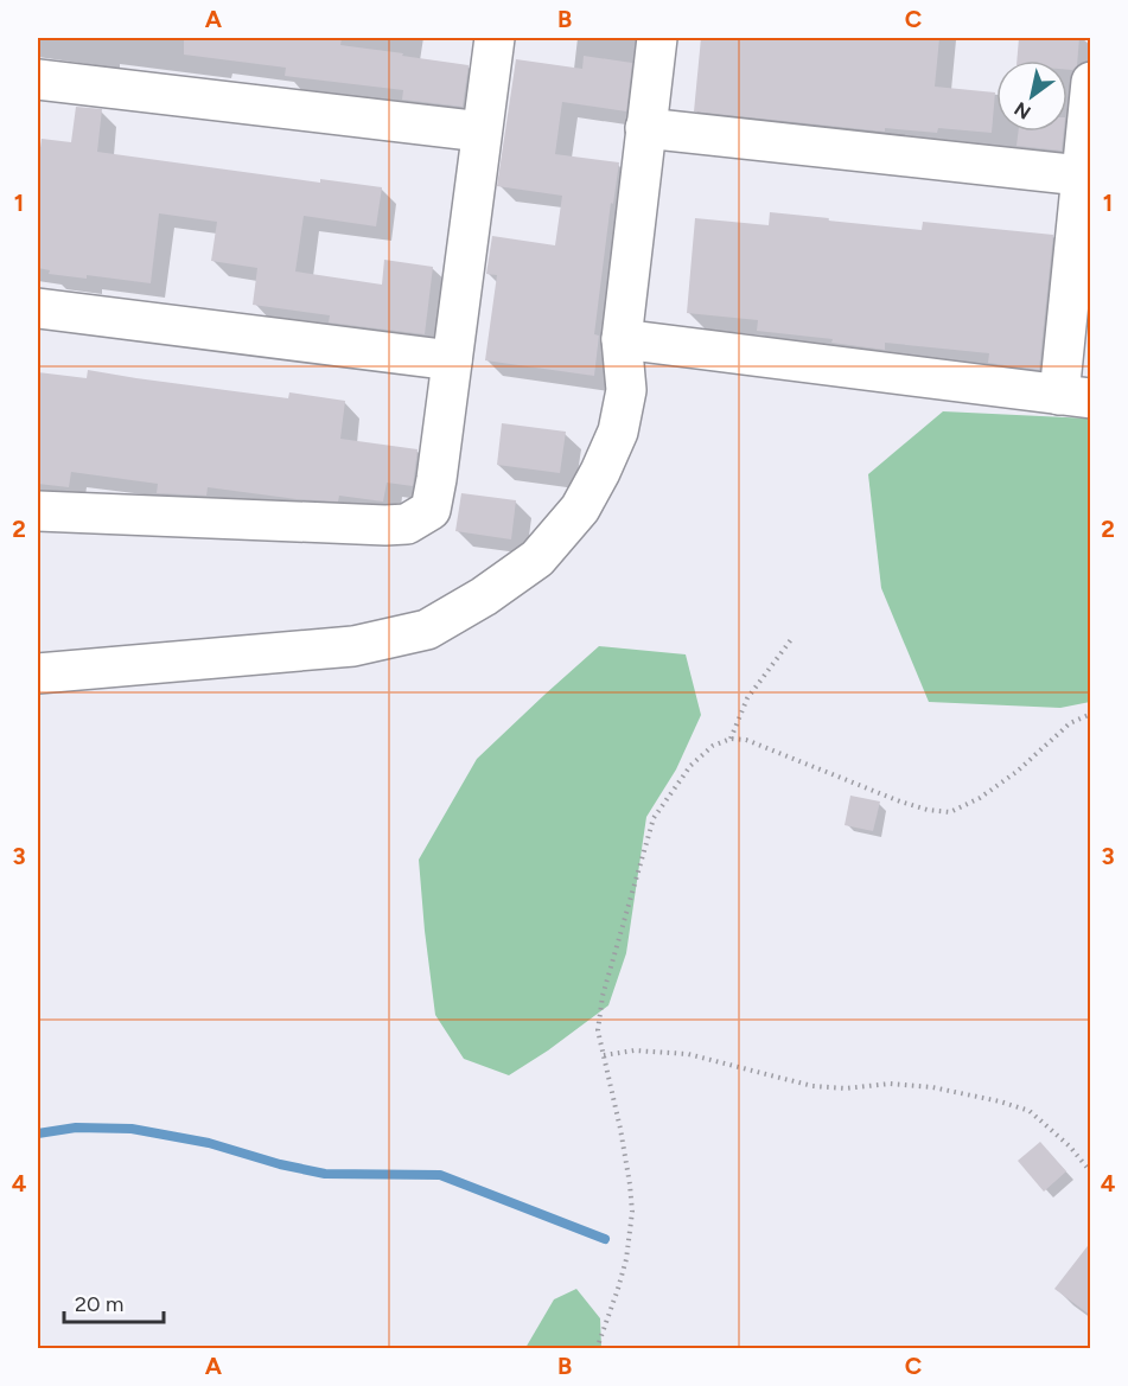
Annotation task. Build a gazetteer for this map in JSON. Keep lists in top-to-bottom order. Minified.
{"scale_bar":"20 m","north":"bottom left","grid":{"columns":["A","B","C"],"rows":["1","2","3","4"]}}
